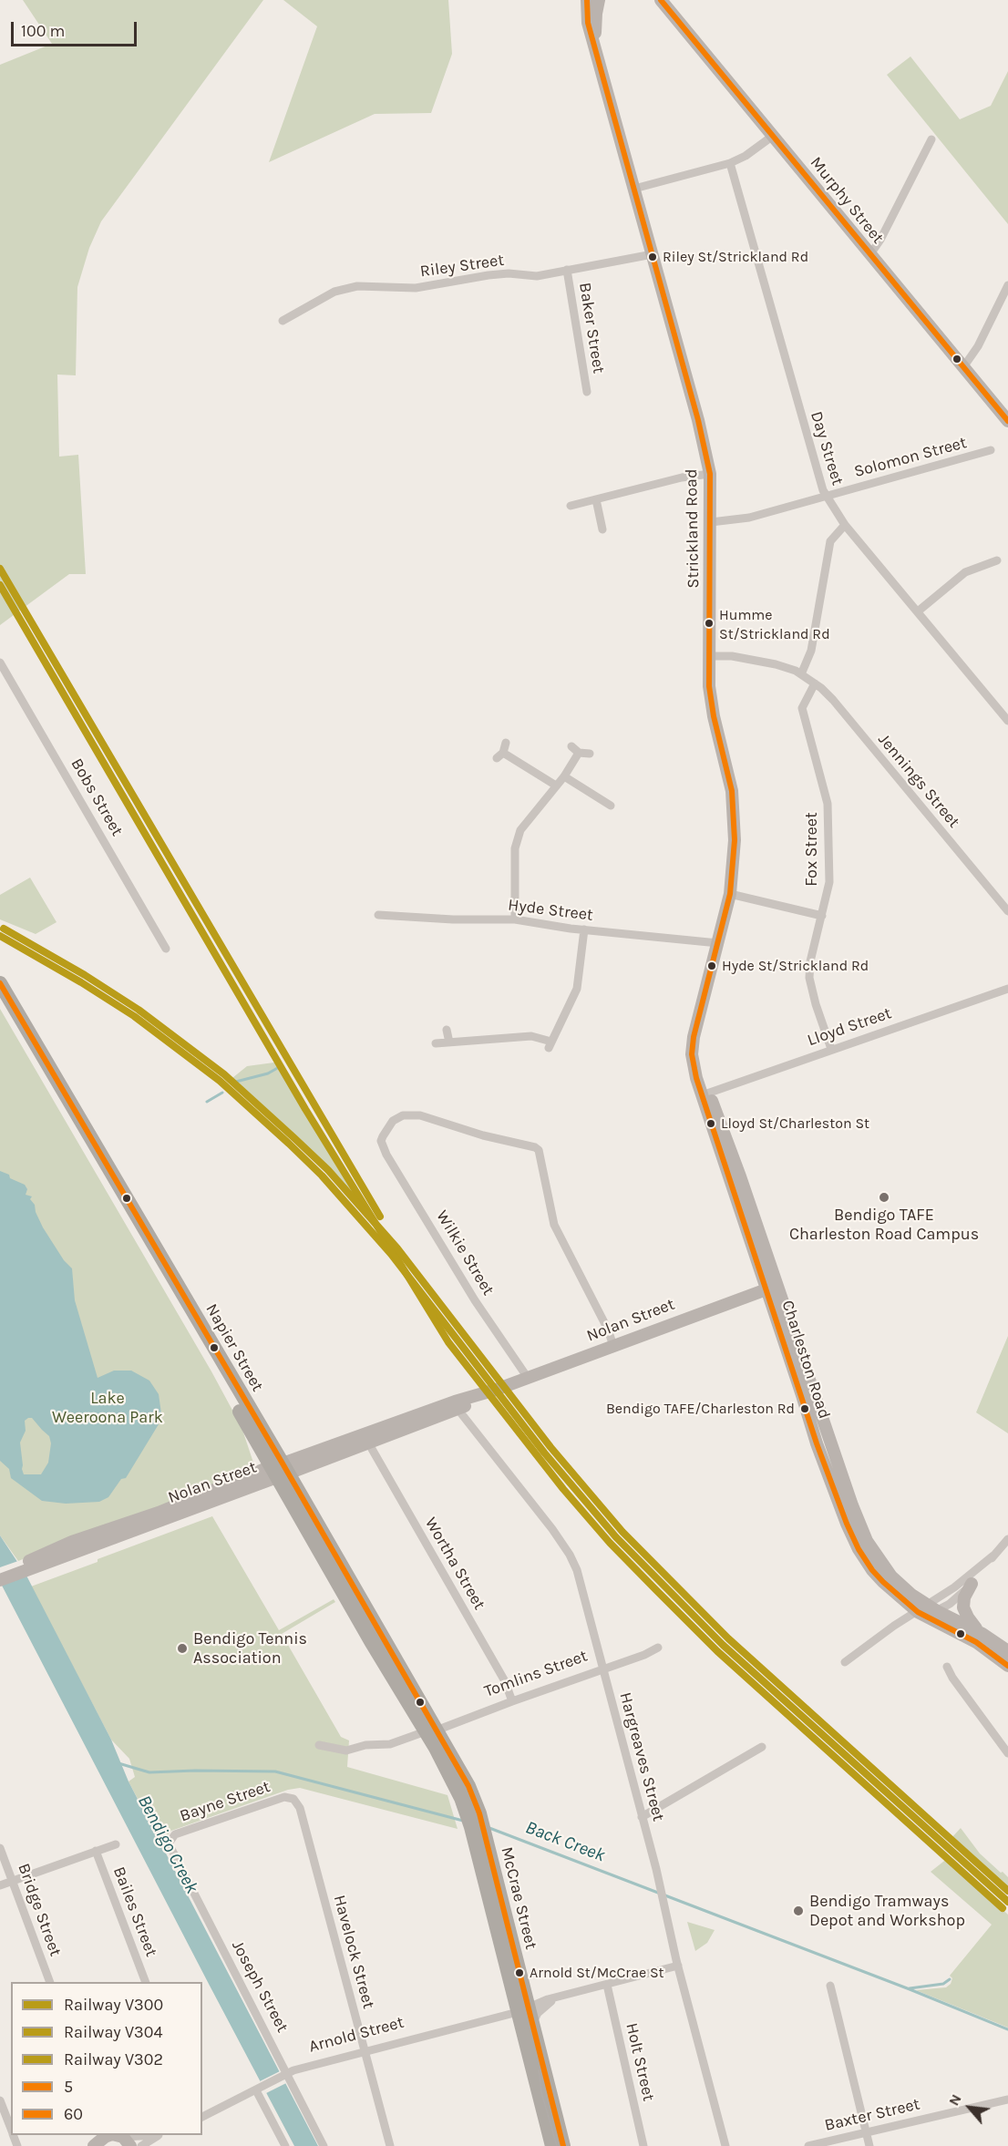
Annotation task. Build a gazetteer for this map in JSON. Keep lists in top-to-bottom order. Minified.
{"streets":{"highway":["Napier Street","McCrae Street"],"street":["Murphy Street","Riley Street","Baker Street","Day Street","Solomon Street","Strickland Road","Jennings Street","Bobs Street","Fox Street","Hyde Street","Lloyd Street","Wilkie Street","Nolan Street","Charleston Road","Wortha Street","Tomlins Street","Hargreaves Street","Bayne Street","Bridge Street","Bailes Street","Havelock Street","Joseph Street","Arnold Street","Holt Street","Baxter Street"]},"crossings":[["Riley Street","Baker Street"],["Riley Street","Strickland Road"],["Day Street","Solomon Street"],["Solomon Street","Strickland Road"],["Strickland Road","Jennings Street"],["Strickland Road","Hyde Street"],["Strickland Road","Lloyd Street"],["Strickland Road","Charleston Road"],["Jennings Street","Fox Street"],["Fox Street","Lloyd Street"],["Lloyd Street","Charleston Road"],["Wilkie Street","Nolan Street"],["Nolan Street","Napier Street"],["Nolan Street","Charleston Road"],["Nolan Street","Wortha Street"],["Nolan Street","Hargreaves Street"],["Napier Street","Tomlins Street"],["Napier Street","McCrae Street"],["Wortha Street","Tomlins Street"],["Tomlins Street","Hargreaves Street"],["Tomlins Street","McCrae Street"],["Hargreaves Street","Arnold Street"],["Bayne Street","Havelock Street"],["Bayne Street","Joseph Street"],["McCrae Street","Arnold Street"],["Havelock Street","Arnold Street"],["Joseph Street","Arnold Street"],["Arnold Street","Holt Street"]],"water":["Back Creek","Bendigo Creek"],"parks":["Lake Weeroona Park"],"places":["Riley St/Strickland Rd","Humme St/Strickland Rd","Hyde St/Strickland Rd","Lloyd St/Charleston St","Bendigo TAFE Charleston Road Campus","Bendigo TAFE/Charleston Rd","Bendigo Tennis Association","Bendigo Tramways Depot and Workshop","Arnold St/McCrae St"],"lines":["transit line 60","rail line V300","rail line V304","rail line V302","transit line 5"],"legend":["Railway V300","Railway V304","Railway V302","5","60"],"scale_bar":"100 m","north":"top left"}
